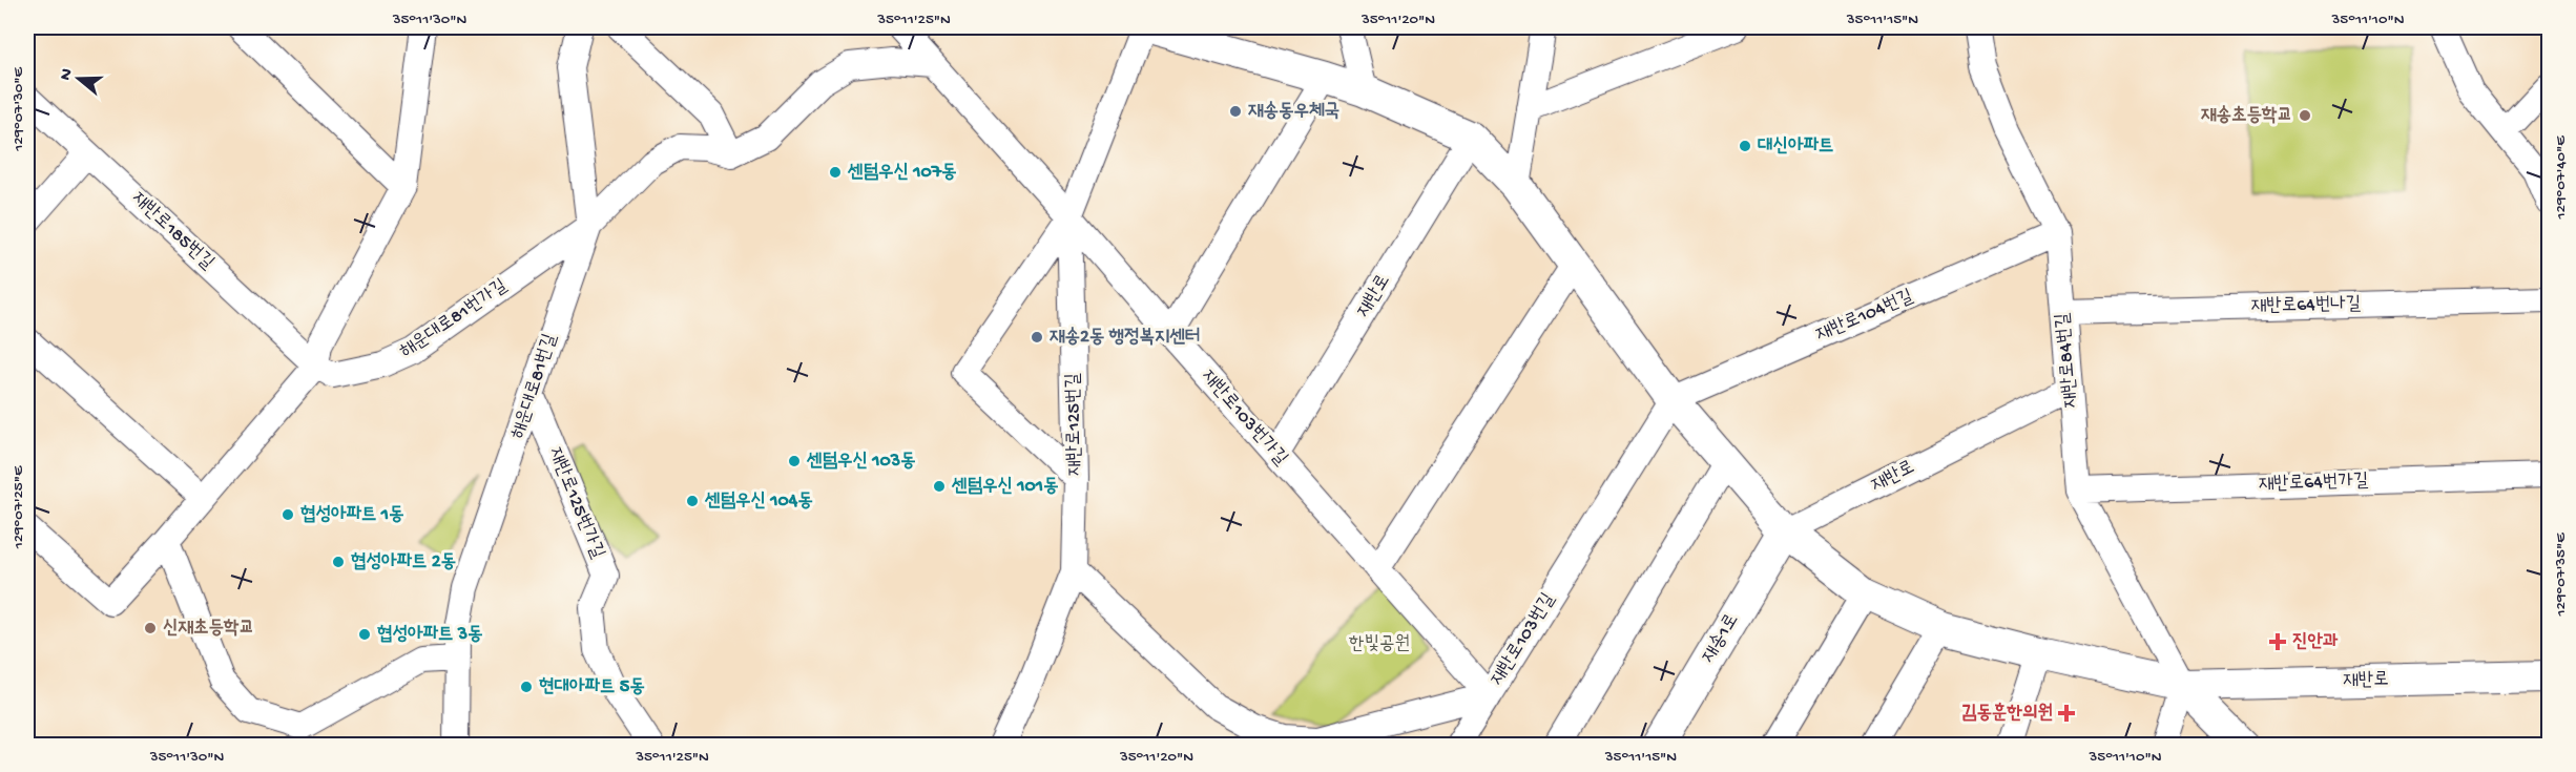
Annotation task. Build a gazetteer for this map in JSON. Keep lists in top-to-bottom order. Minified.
{"streets":{"main road":["재반로","재송1로"],"street":["재반로185번길","재반로64번나길","재반로104번길","해운대로81번가길","재반로84번길","해운대로81번길","재반로103번가길","재반로125번길","재반로64번가길","재반로125번가길","재반로103번길"]},"crossings":[["재반로185번길","해운대로81번가길"],["재반로","재반로104번길"],["재반로","재반로84번길"],["재반로","재반로103번가길"],["재반로","재반로125번길"],["재반로","재송1로"],["재반로","재반로103번길"],["재반로64번나길","재반로84번길"],["재반로104번길","재반로84번길"],["재반로104번길","재반로103번길"],["해운대로81번가길","해운대로81번길"],["재반로84번길","재반로64번가길"],["해운대로81번길","재반로125번가길"],["재반로103번가길","재반로125번길"],["재반로103번가길","재반로103번길"],["재반로125번길","재반로103번길"]],"parks":["한빛공원"],"places":{"other":["재송동우체국","재송초등학교","대신아파트","센텀우신 107동","재송2동 행정복지센터","센텀우신 103동","센텀우신 101동","센텀우신 104동","협성아파트 1동","협성아파트 2동","신재초등학교","협성아파트 3동","현대아파트 5동"],"health":["진안과","김동훈한의원"]},"north":"left","coordinates":["35°11'30\"N","35°11'25\"N","35°11'20\"N","35°11'15\"N","35°11'10\"N","129°07'30\"E","129°07'40\"E","129°07'25\"E","129°07'35\"E"]}
